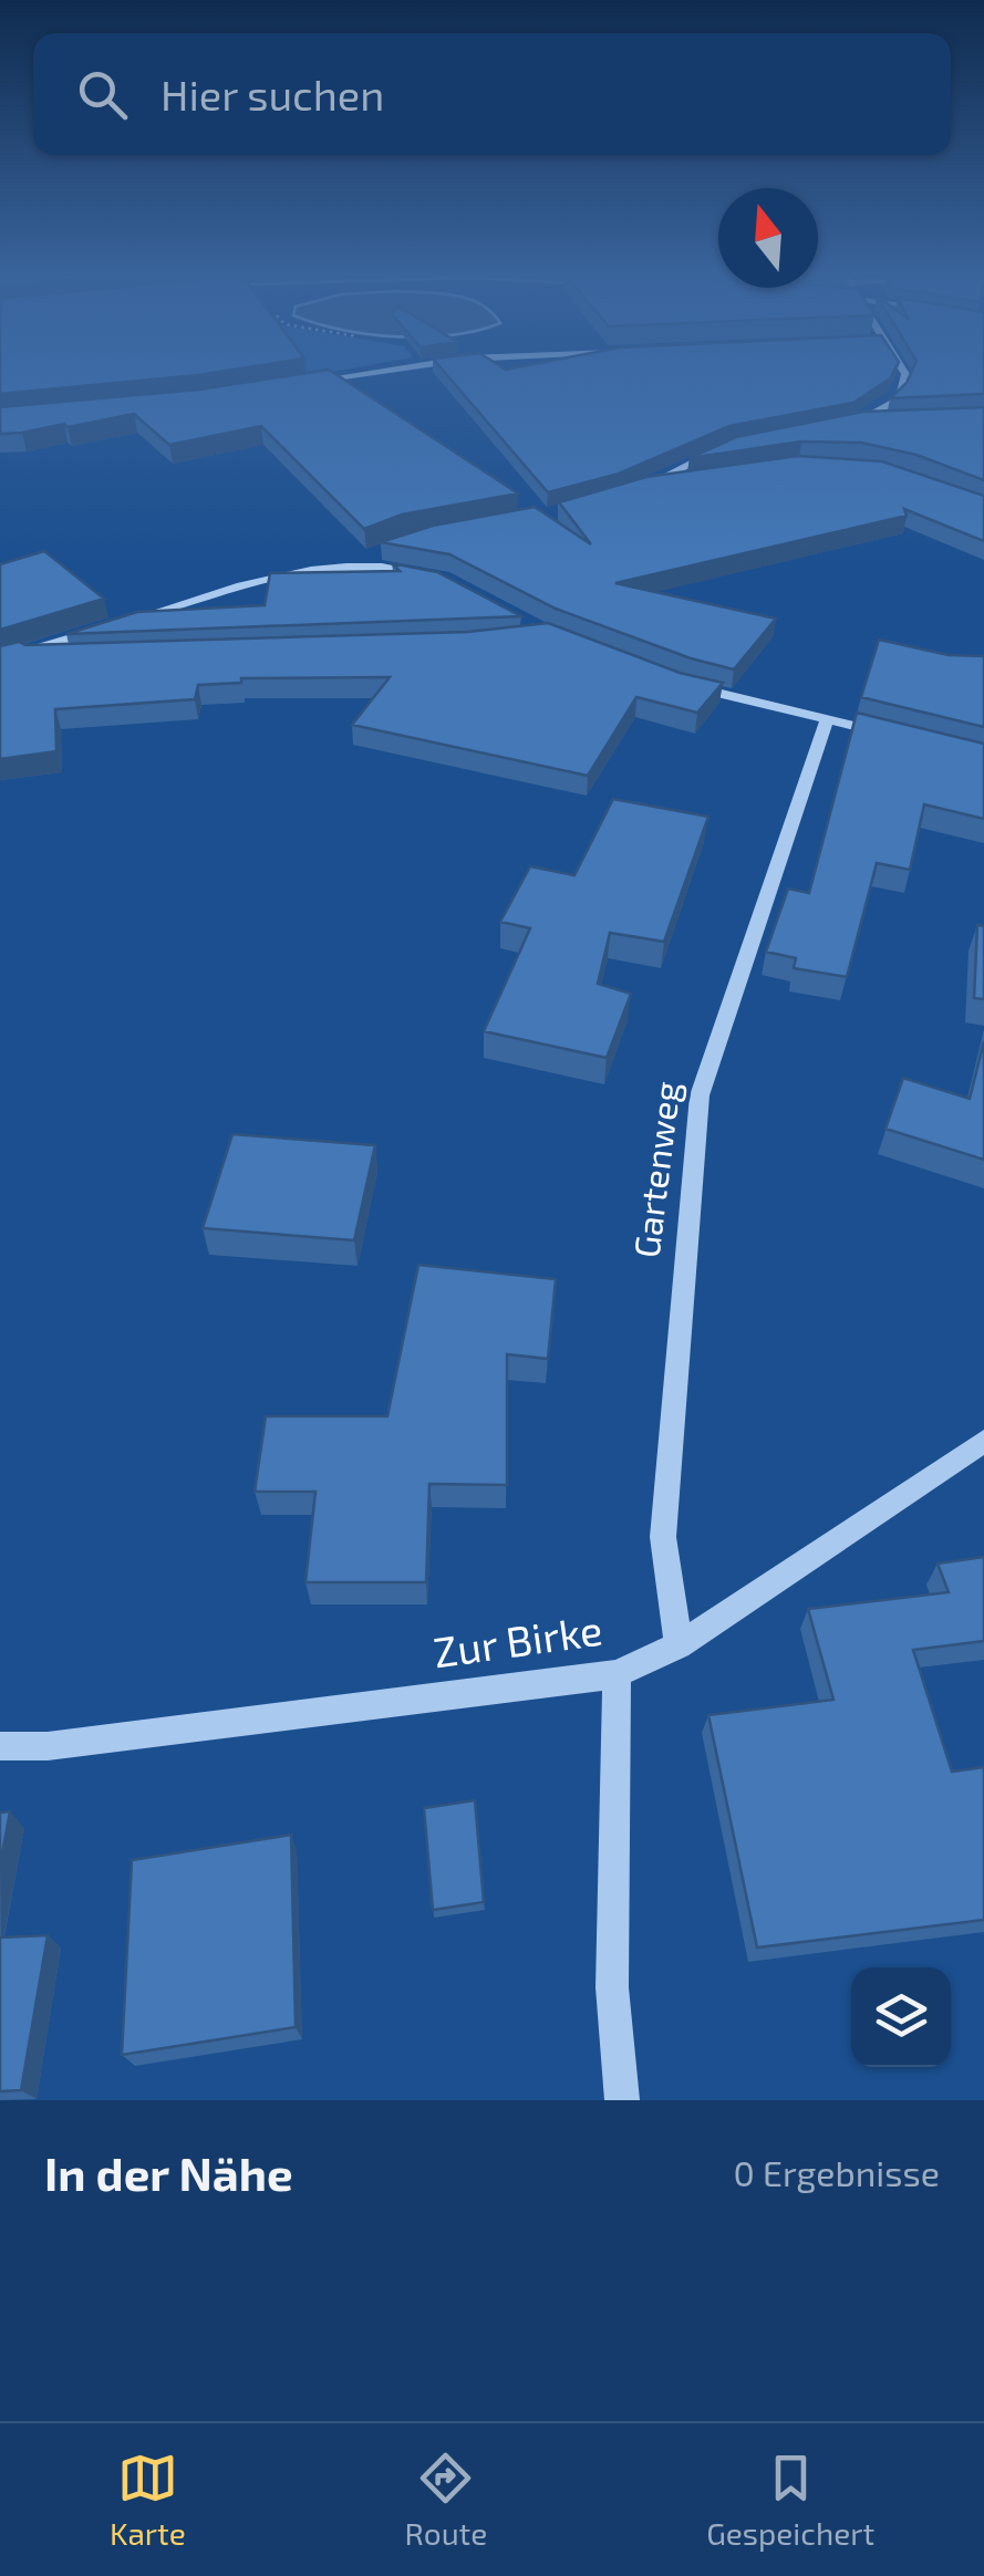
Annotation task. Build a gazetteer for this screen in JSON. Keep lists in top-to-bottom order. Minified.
{"streets":{"street":["Gartenweg","Zur Birke"]},"crossings":[["Gartenweg","Zur Birke"]],"north":"top","page":{"search":"Hier suchen","heading":["In der Nähe","0 Ergebnisse"],"nav":["Karte","Route","Gespeichert"]}}
